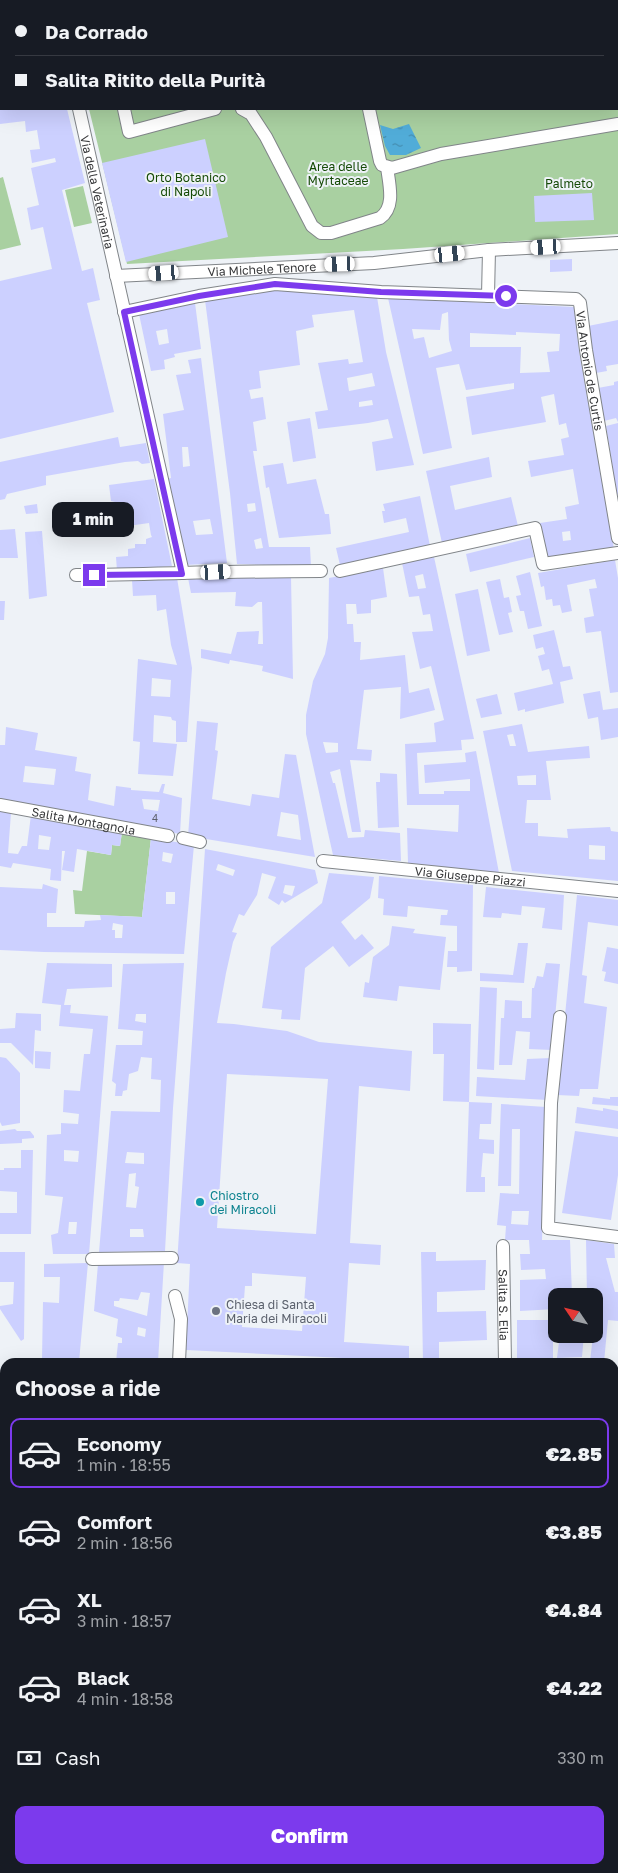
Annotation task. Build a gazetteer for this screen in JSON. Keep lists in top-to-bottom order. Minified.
{"streets":{"street":["Via della Veterinaria","Via Michele Tenore","Via Antonio de Curtis","Salita Montagnola","Via Giuseppe Piazzi","Salita S. Elia"]},"crossings":[["Via della Veterinaria","Via Michele Tenore"],["Via della Veterinaria","Via Antonio de Curtis"]],"parks":["Area delle Myrtaceae","Orto Botanico di Napoli","Palmeto"],"places":["Chiostro dei Miracoli","Chiesa di Santa Maria dei Miracoli"],"house_numbers":["4"],"north":"top left","page":{"banner":["Da Corrado","Salita Ritito della Purità"],"bubble":"1 min","heading":"Choose a ride","list":[{"name":"Economy","note":"1 min · 18:55","value":"€2.85"},{"name":"Comfort","note":"2 min · 18:56","value":"€3.85"},{"name":"XL","note":"3 min · 18:57","value":"€4.84"},{"name":"Black","note":"4 min · 18:58","value":"€4.22"}],"pay":["Cash","330 m"],"buttons":"Confirm"}}
